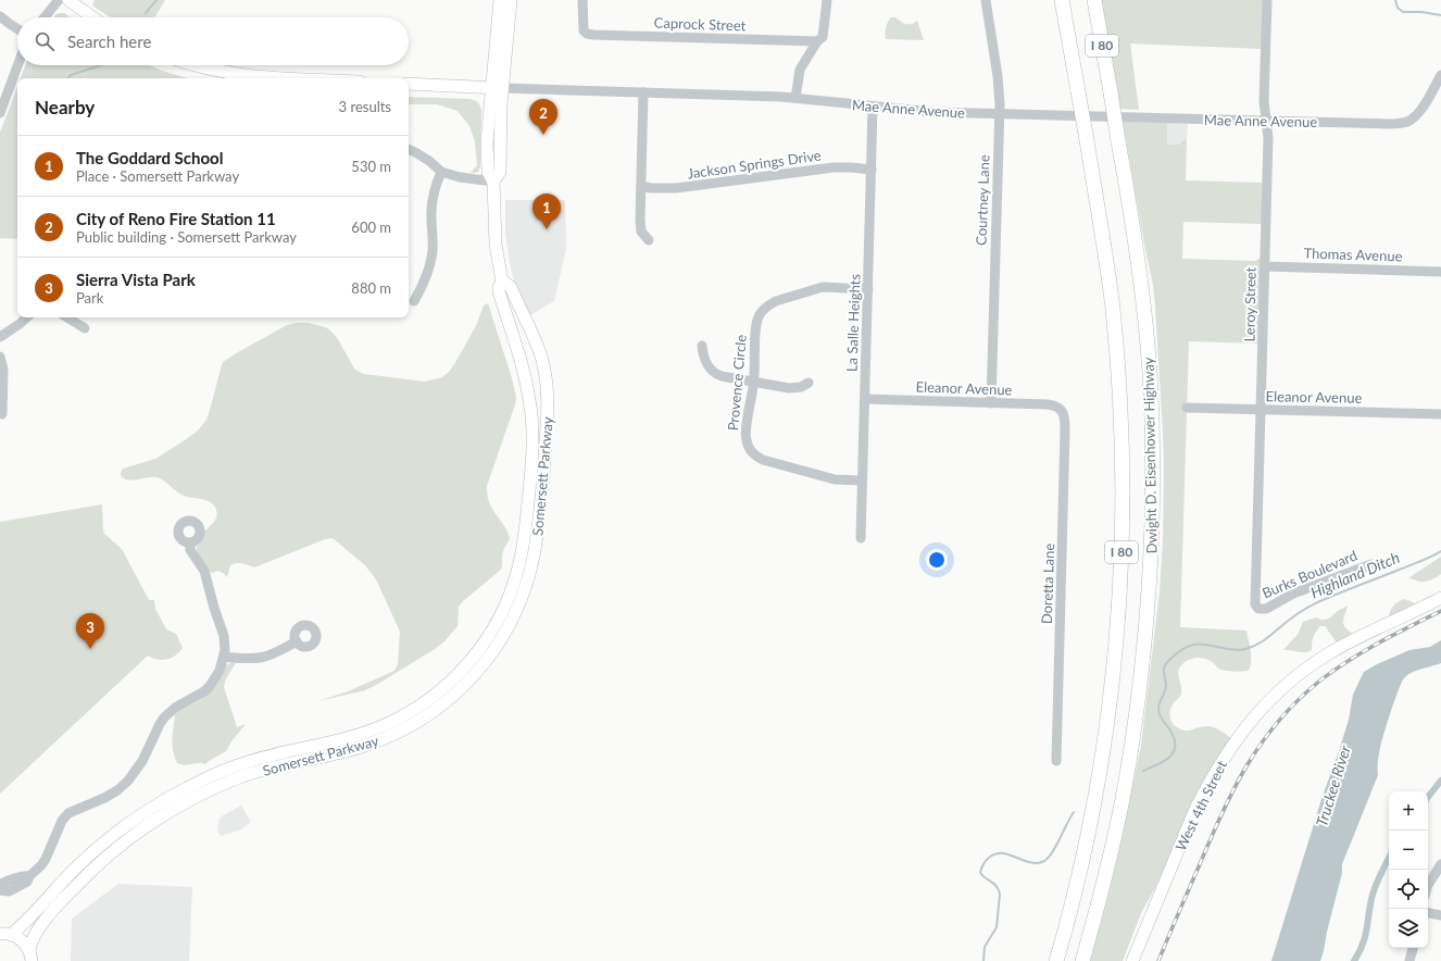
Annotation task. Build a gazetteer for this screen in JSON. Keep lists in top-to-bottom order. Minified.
{"streets":{"highway":["I 80","Dwight D. Eisenhower Highway"],"main road":["Mae Anne Avenue","Somersett Parkway","West 4th Street"],"street":["Caprock Street","Jackson Springs Drive","Courtney Lane","Thomas Avenue","Leroy Street","La Salle Heights","Provence Circle","Eleanor Avenue","Burks Boulevard","Doretta Lane"]},"crossings":[["Mae Anne Avenue","Courtney Lane"],["Mae Anne Avenue","Leroy Street"],["Mae Anne Avenue","La Salle Heights"],["Mae Anne Avenue","Somersett Parkway"],["Jackson Springs Drive","La Salle Heights"],["Courtney Lane","Eleanor Avenue"],["Thomas Avenue","Leroy Street"],["Leroy Street","Eleanor Avenue"],["Leroy Street","Burks Boulevard"],["La Salle Heights","Provence Circle"],["La Salle Heights","Eleanor Avenue"],["Eleanor Avenue","Doretta Lane"]],"water":["Highland Ditch","Truckee River"],"page":{"search":"Search here","heading":["Nearby","3 results"],"pins":["2","1","3"],"list":[{"mark":"1","name":"The Goddard School","note":"Place · Somersett Parkway","value":"530 m"},{"mark":"2","name":"City of Reno Fire Station 11","note":"Public building · Somersett Parkway","value":"600 m"},{"mark":"3","name":"Sierra Vista Park","note":"Park","value":"880 m"}],"map_buttons":["+","−"]}}
